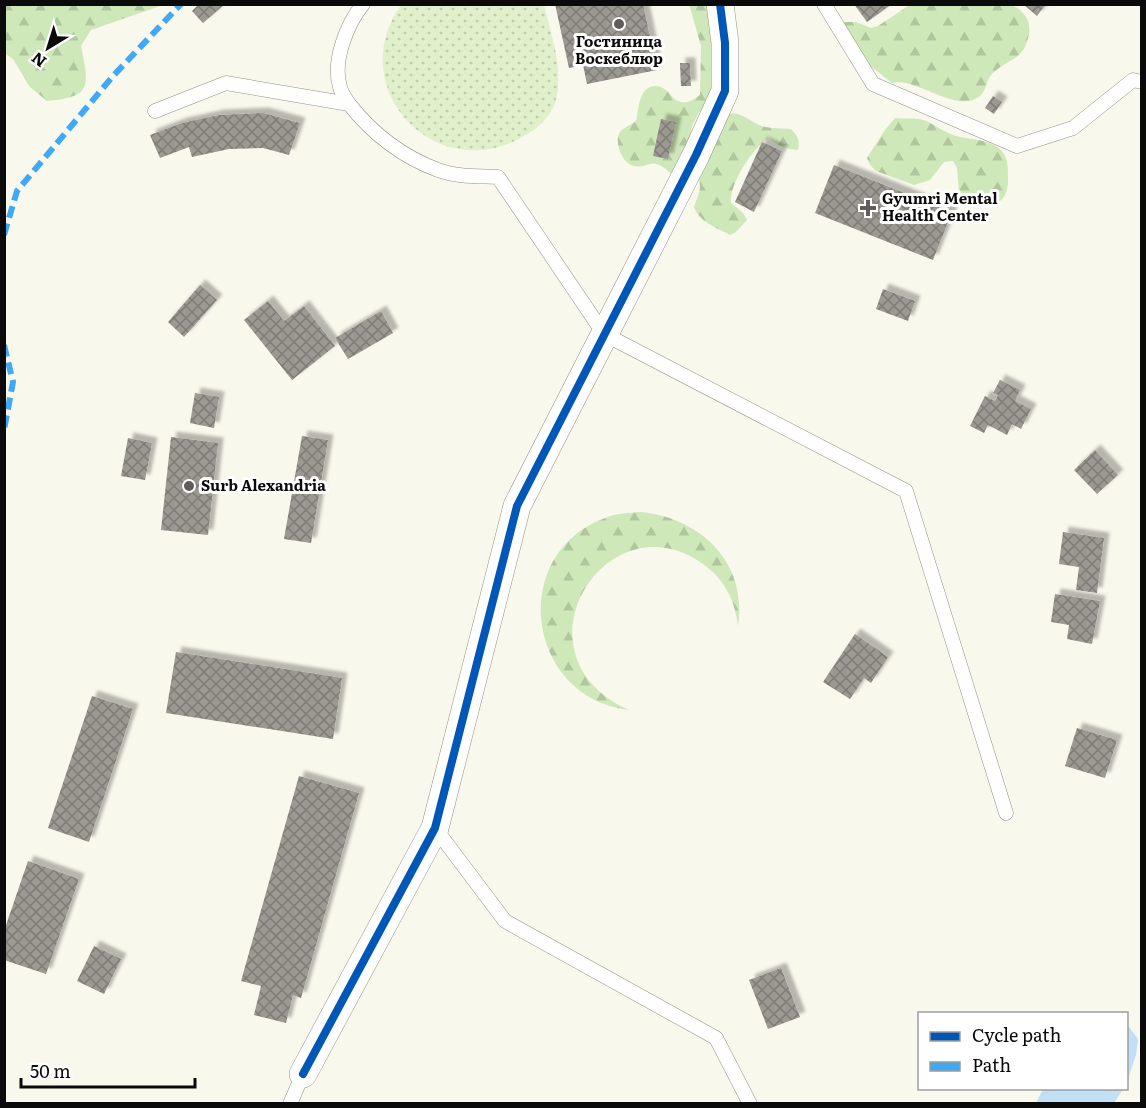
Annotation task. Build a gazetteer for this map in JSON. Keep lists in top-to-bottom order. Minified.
{"places":{"other":["Гостиница Воскеблюр","Surb Alexandria"],"health":["Gyumri Mental Health Center"]},"legend":["Cycle path","Path"],"scale_bar":"50 m","north":"bottom left"}
